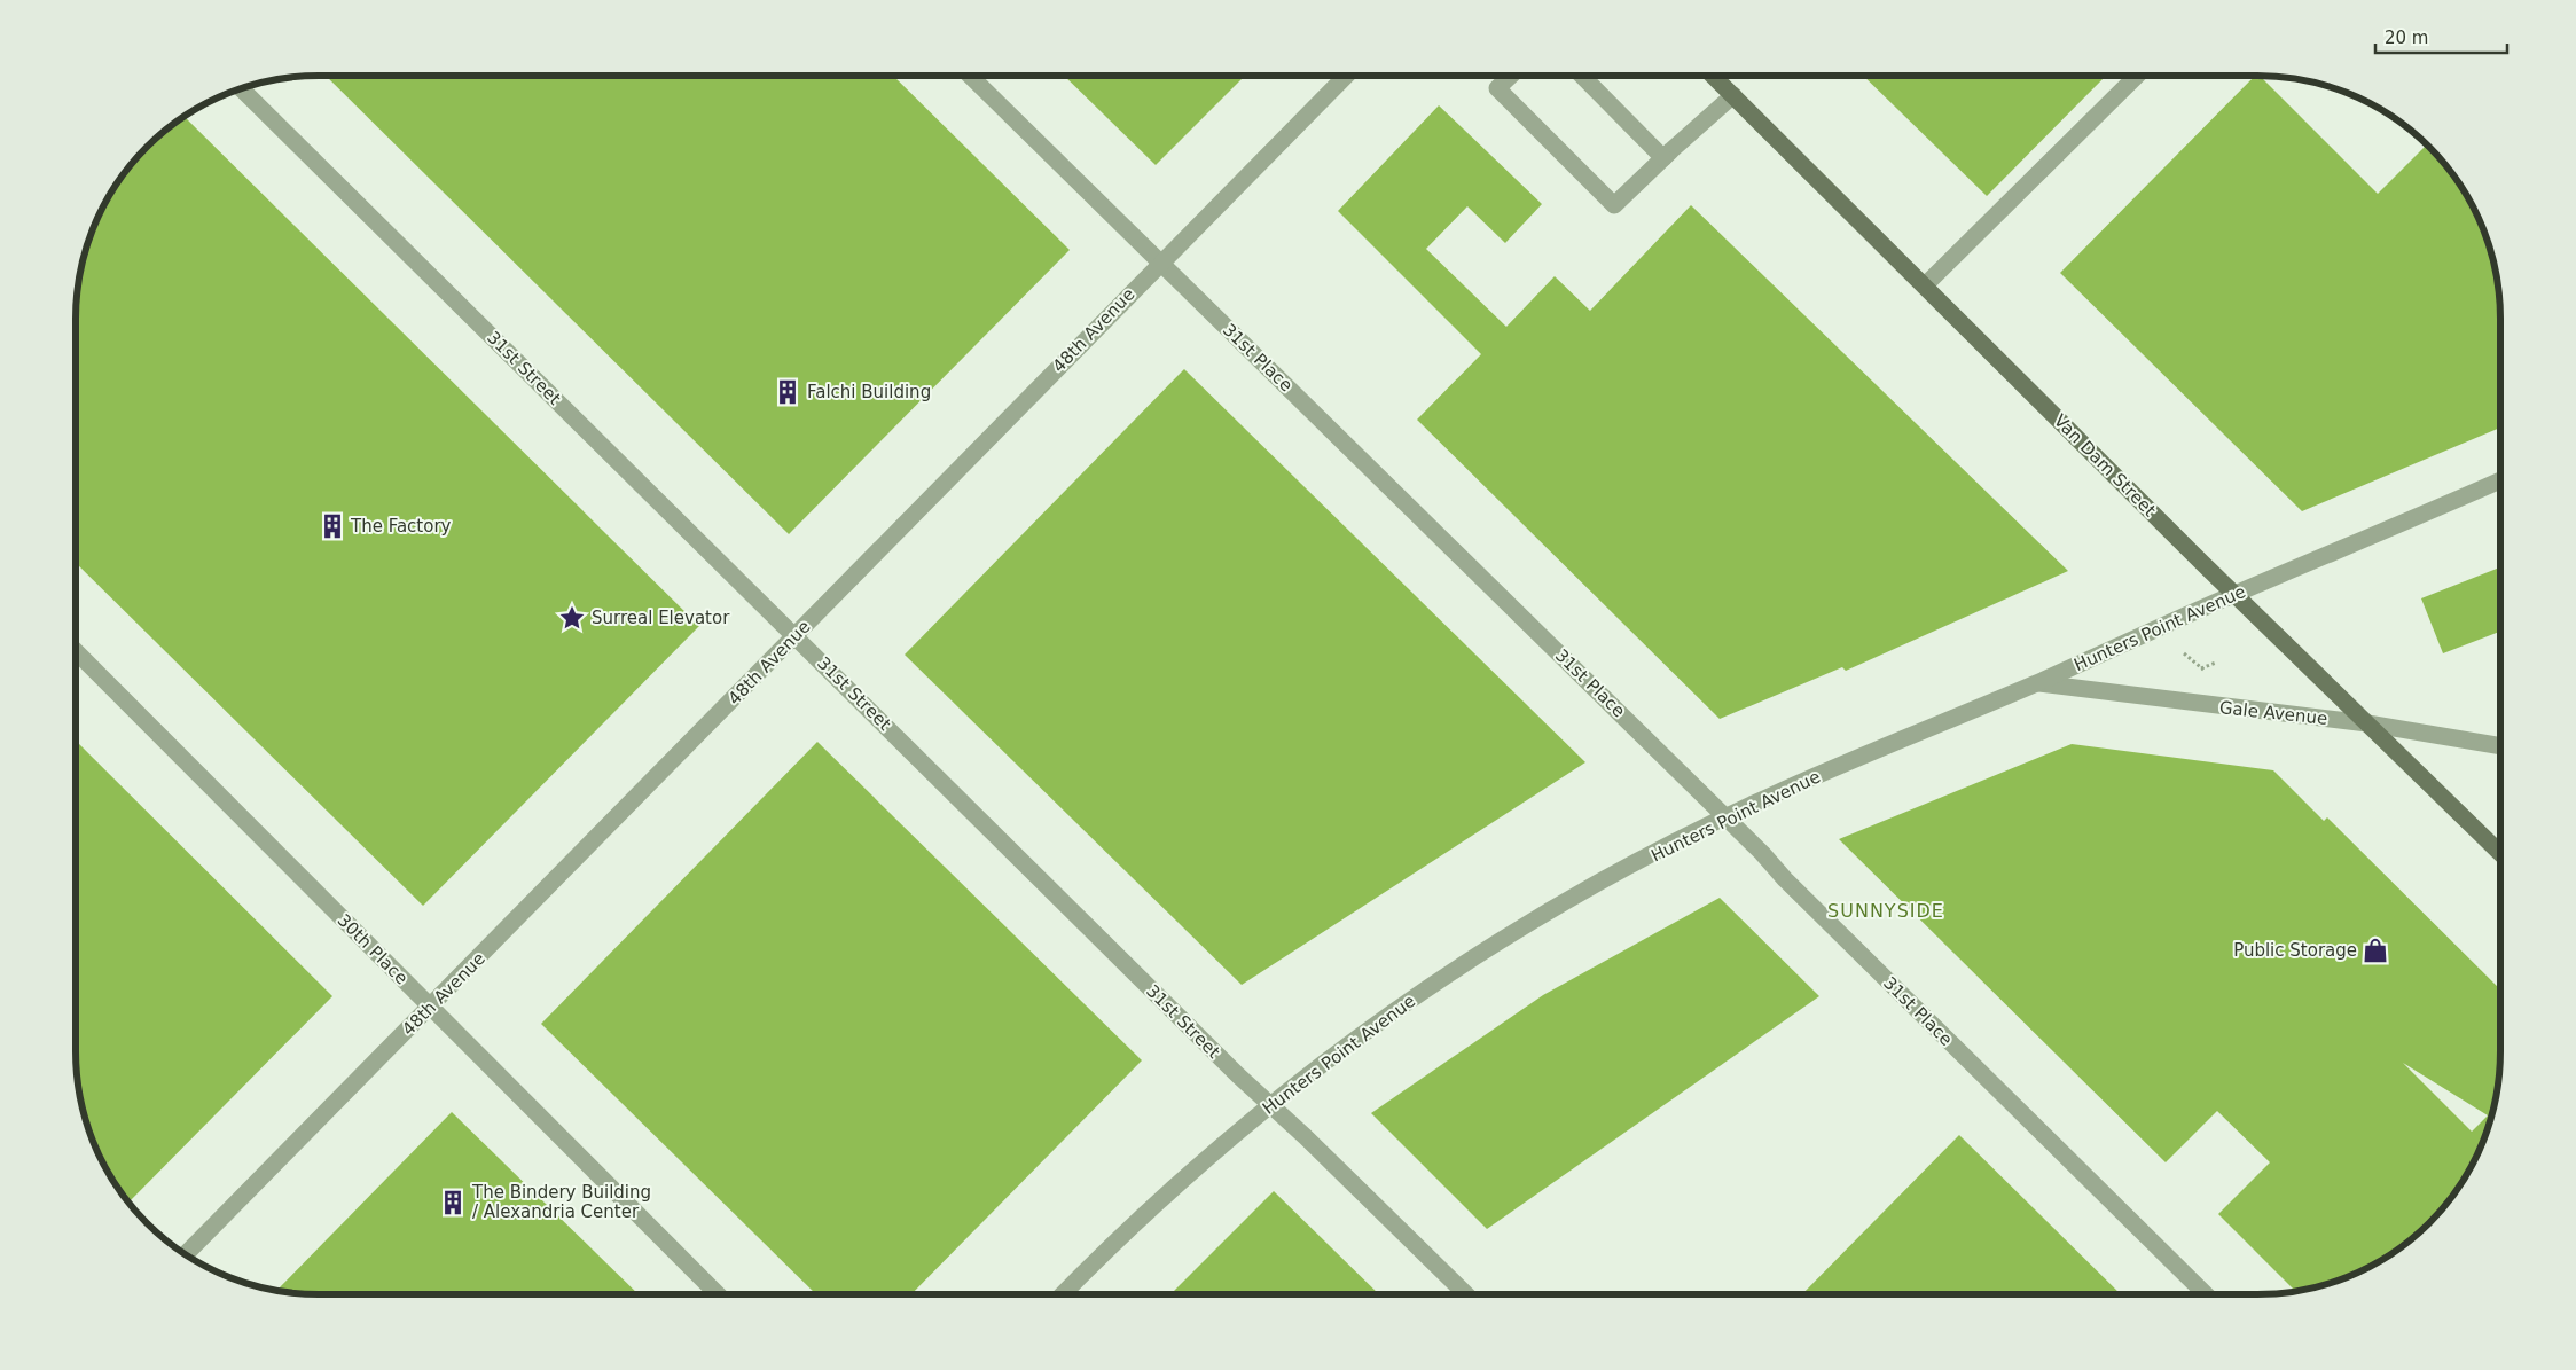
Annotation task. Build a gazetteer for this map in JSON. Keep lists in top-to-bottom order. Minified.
{"streets":{"main road":["Van Dam Street"],"street":["48th Avenue","31st Place","31st Street","Hunters Point Avenue","Gale Avenue","30th Place"]},"crossings":[["48th Avenue","31st Place"],["48th Avenue","31st Street"],["48th Avenue","30th Place"],["31st Place","Hunters Point Avenue"],["31st Street","Hunters Point Avenue"],["Van Dam Street","Hunters Point Avenue"],["Van Dam Street","Gale Avenue"],["Hunters Point Avenue","Gale Avenue"]],"districts":["SUNNYSIDE"],"places":{"building":["Falchi Building","The Factory","The Bindery Building / Alexandria Center"],"place":["Surreal Elevator"],"shop":["Public Storage"]},"scale_bar":"20 m"}
